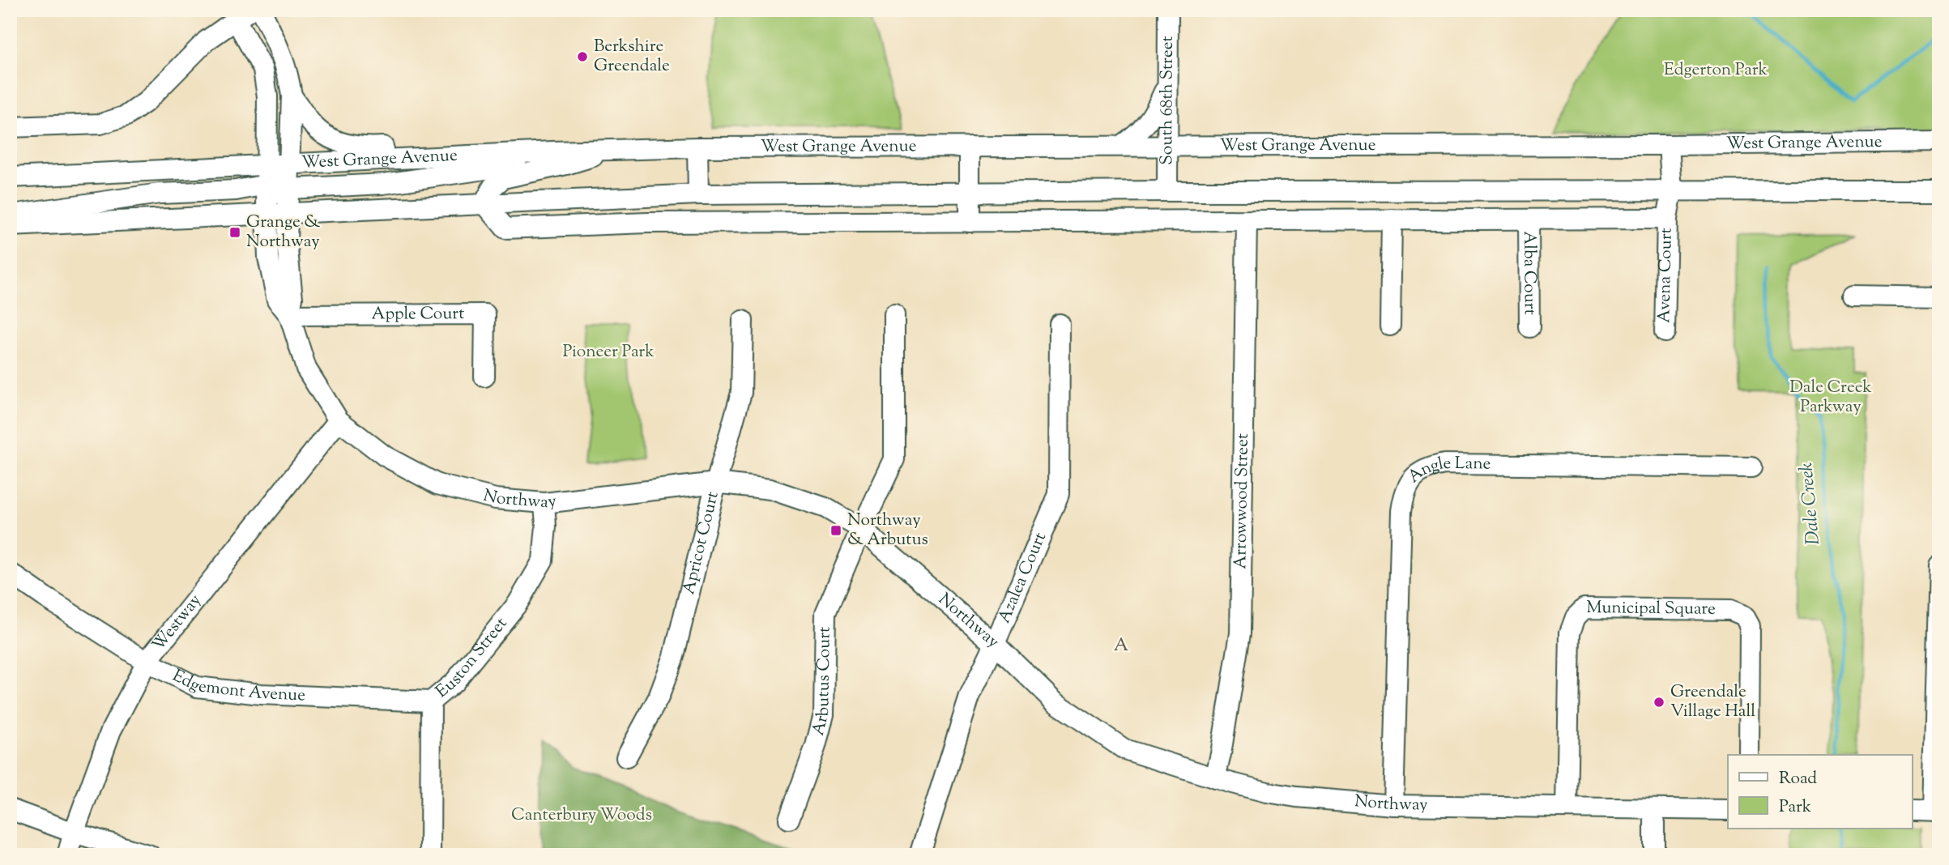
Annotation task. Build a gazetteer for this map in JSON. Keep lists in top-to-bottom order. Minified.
{"streets":{"street":["South 68th Street","West Grange Avenue","Alba Court","Avena Court","Apple Court","Angle Lane","Northway","Arrowwood Street","Apricot Court","Azalea Court","Municipal Square","Westway","Euston Street","Arbutus Court","Edgemont Avenue"]},"crossings":[["South 68th Street","West Grange Avenue"],["West Grange Avenue","Northway"],["Apple Court","Northway"],["Angle Lane","Northway"],["Northway","Arrowwood Street"],["Northway","Apricot Court"],["Northway","Azalea Court"],["Northway","Municipal Square"],["Northway","Westway"],["Northway","Euston Street"],["Northway","Arbutus Court"],["Westway","Edgemont Avenue"],["Euston Street","Edgemont Avenue"]],"districts":["A"],"water":["Dale Creek"],"parks":["Edgerton Park","Pioneer Park","Dale Creek Parkway","Canterbury Woods"],"places":{"other":["Berkshire Greendale","Greendale Village Hall"],"transit":["Grange & Northway","Northway & Arbutus"]},"legend":["Road","Park"]}
